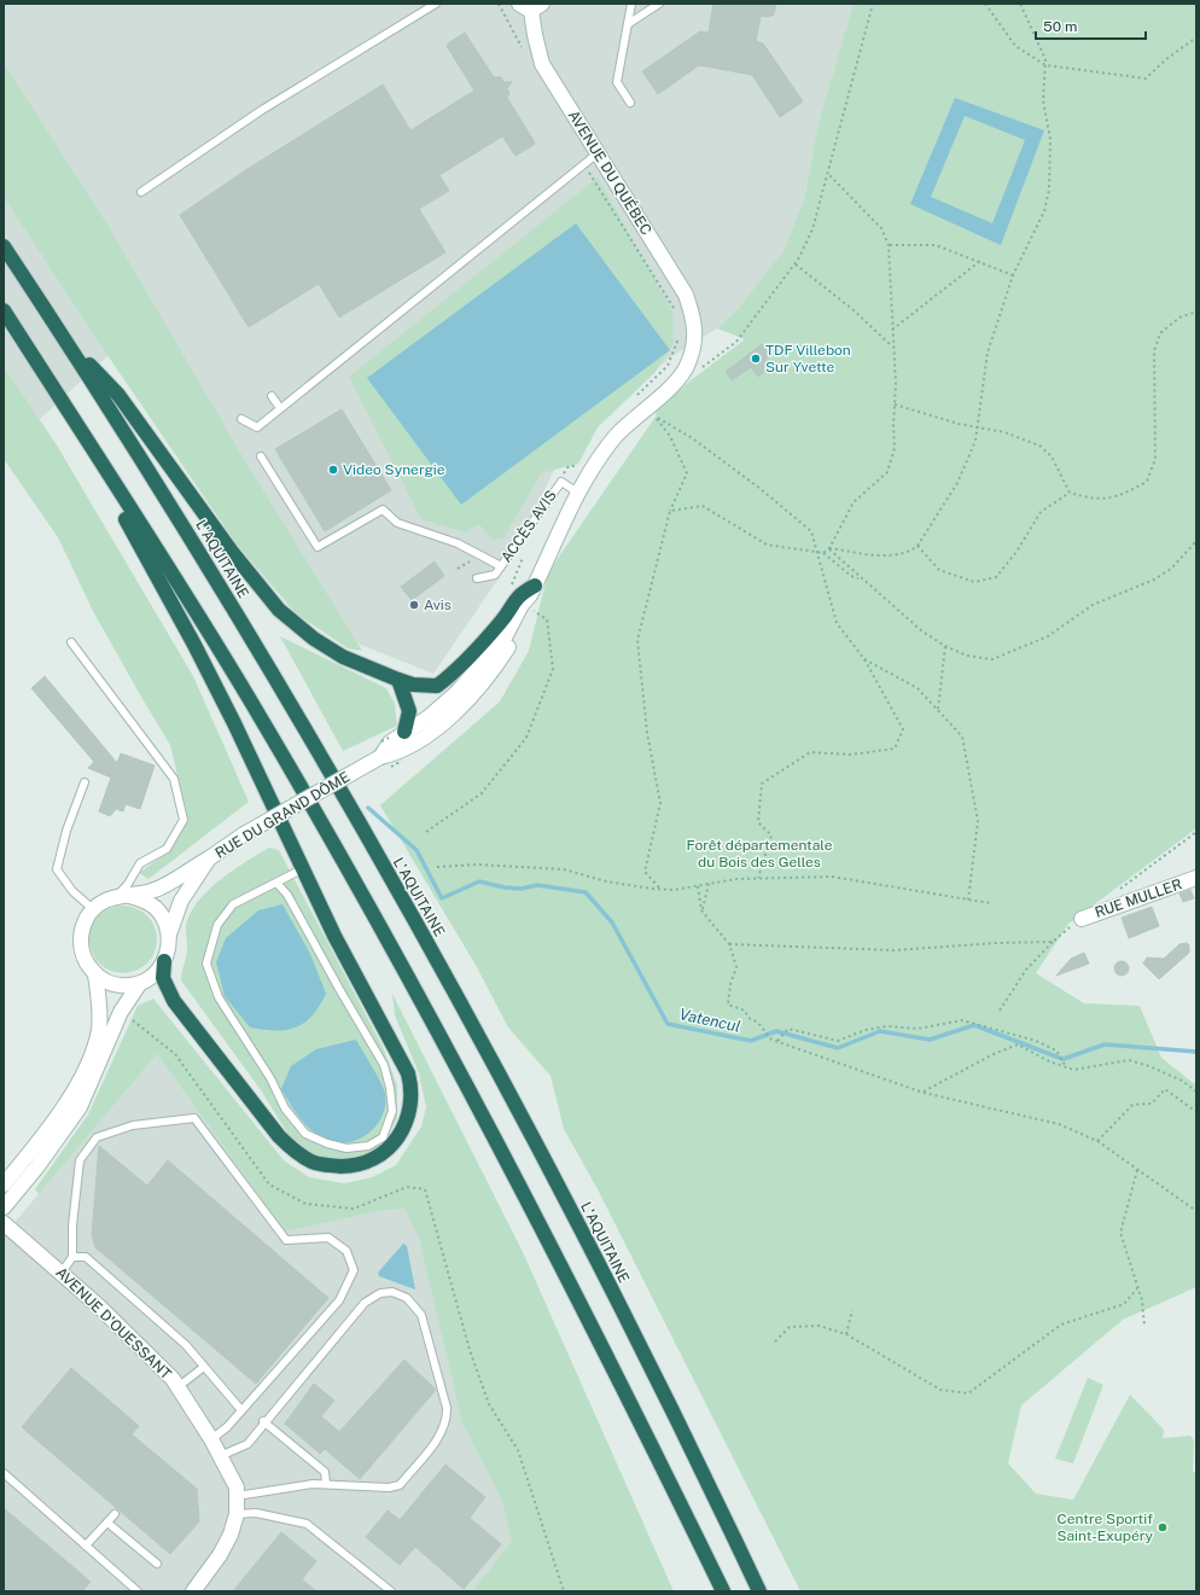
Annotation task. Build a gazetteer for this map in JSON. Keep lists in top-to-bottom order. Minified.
{"streets":{"highway":["L'AQUITAINE"],"street":["AVENUE DU QUÉBEC","RUE DU GRAND DÔME","RUE MULLER","AVENUE D'OUESSANT"],"lane":["ACCÈS AVIS"]},"crossings":[["AVENUE DU QUÉBEC","RUE DU GRAND DÔME"],["ACCÈS AVIS","RUE DU GRAND DÔME"]],"water":["Vatencul"],"parks":["Forêt départementale du Bois des Gelles"],"places":["TDF Villebon Sur Yvette","Video Synergie","Avis","Centre Sportif Saint-Exupéry"],"scale_bar":"50 m"}
